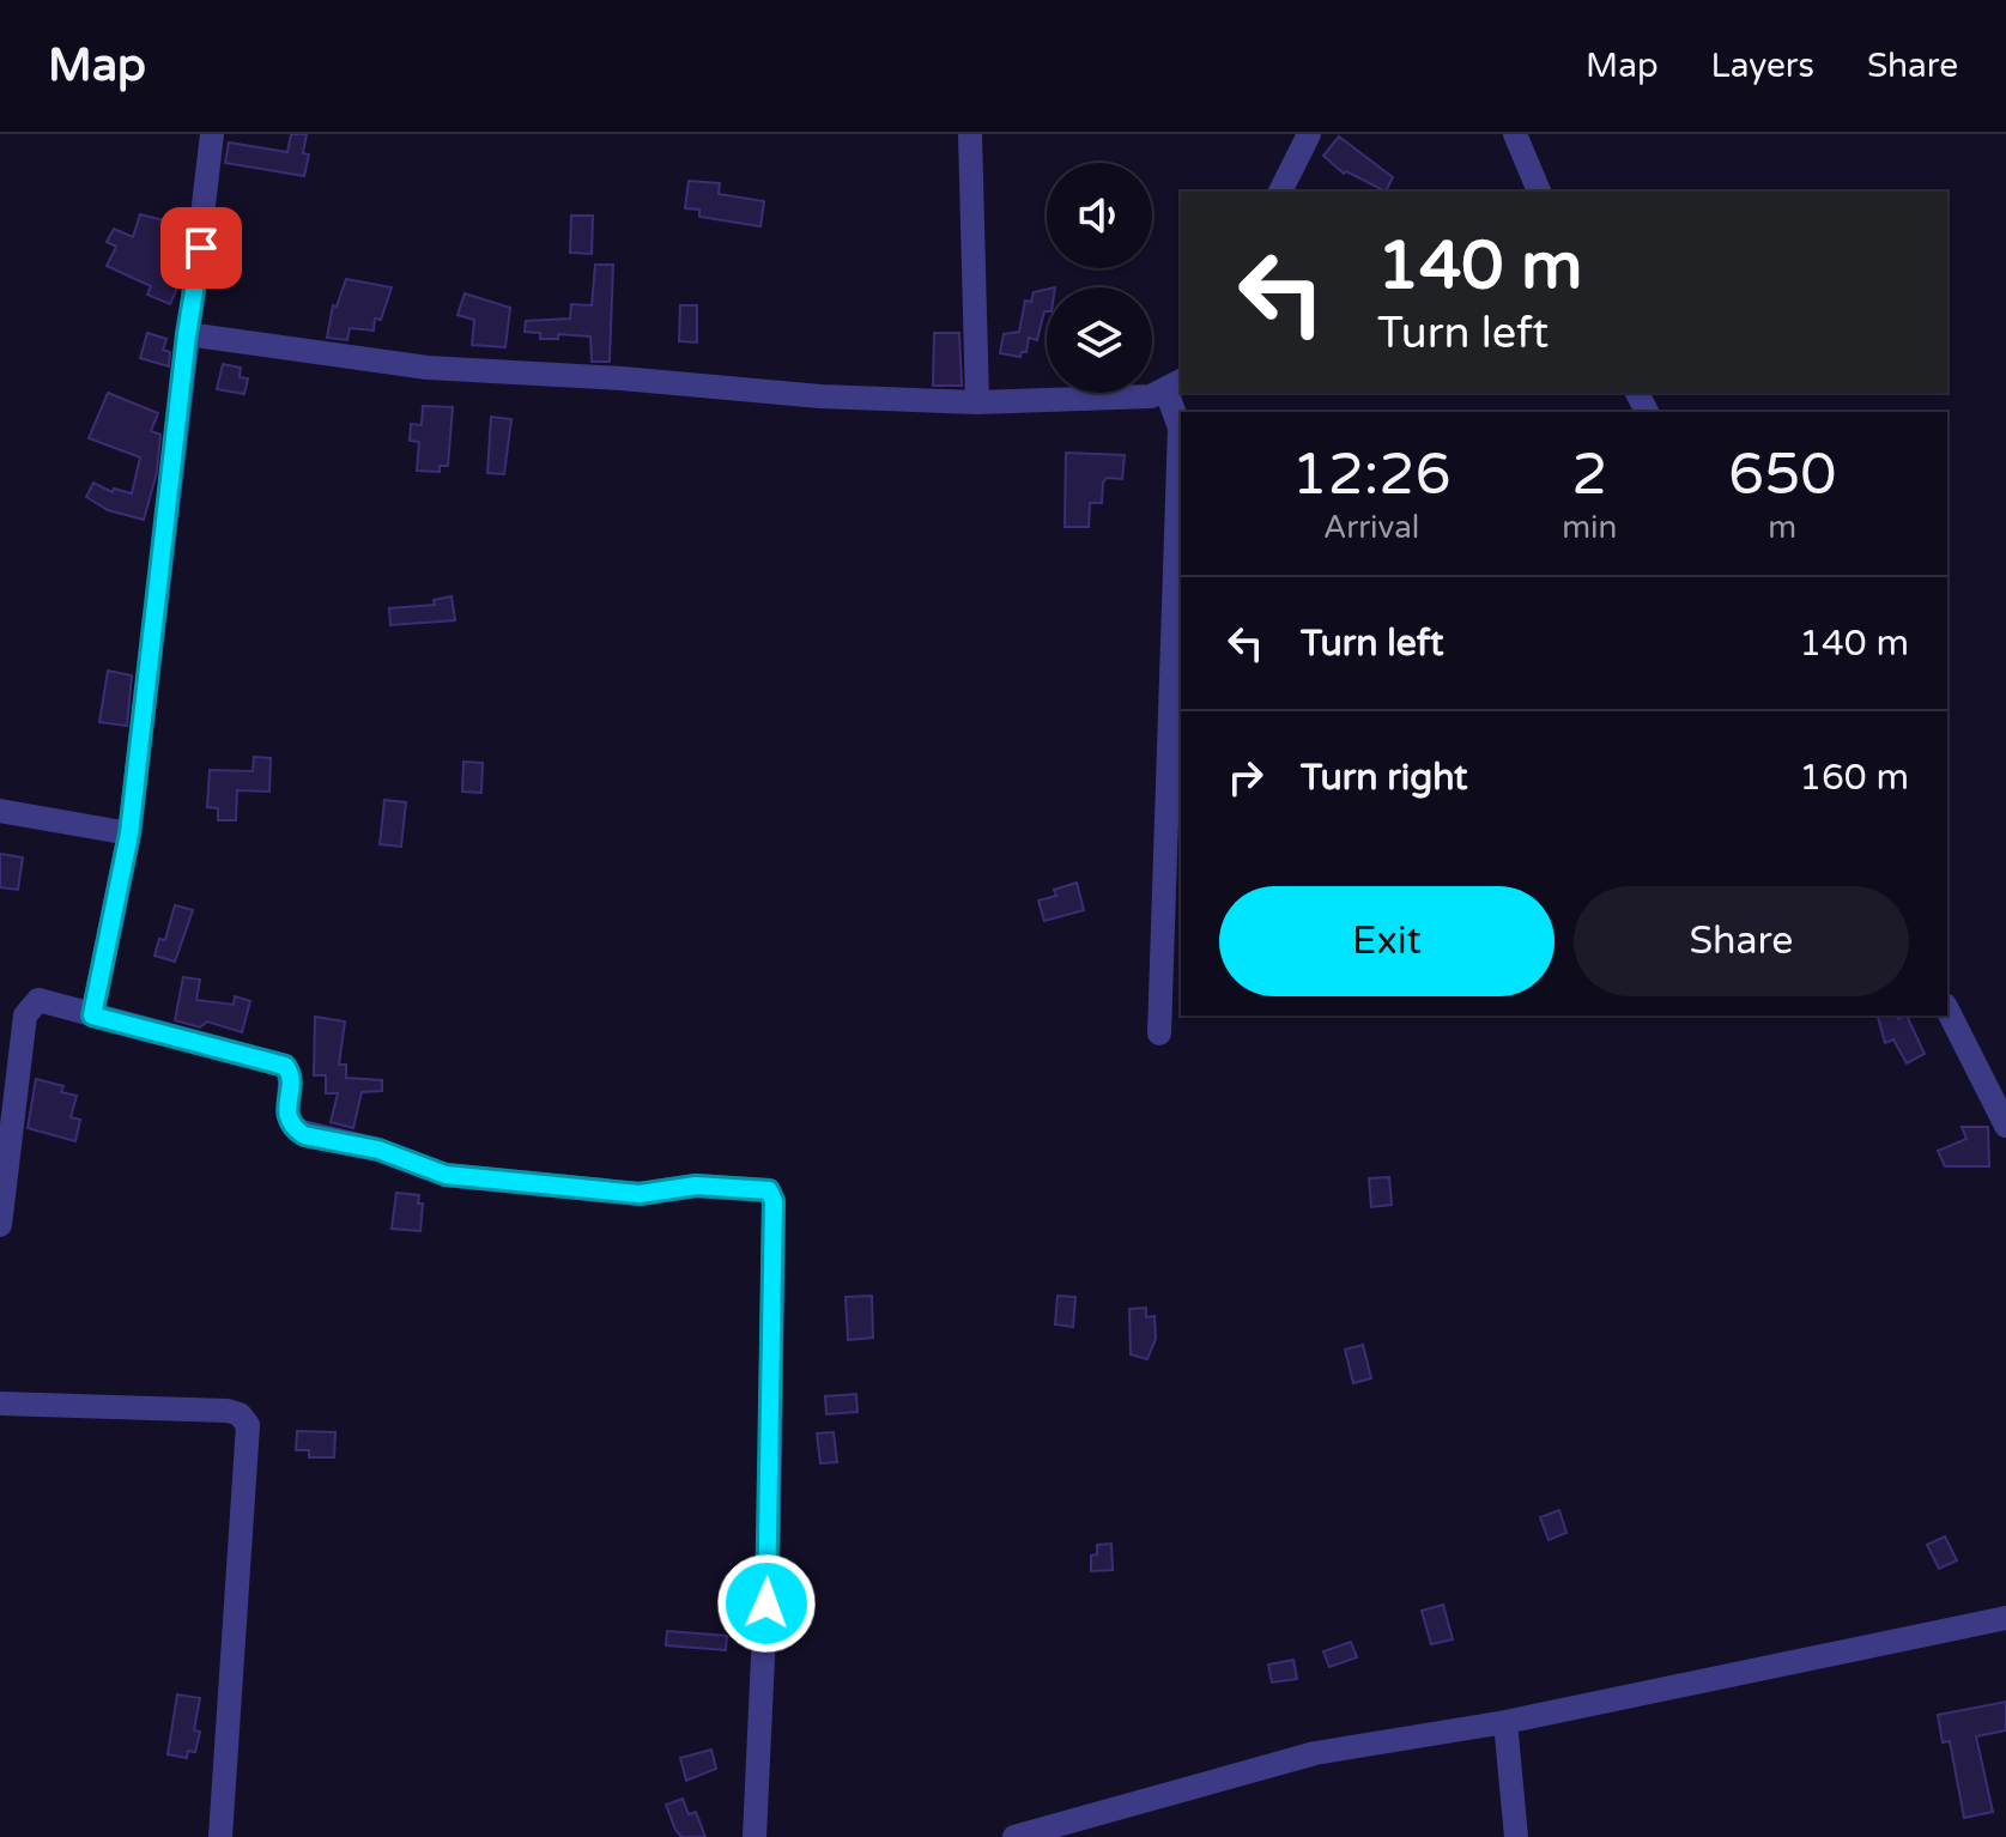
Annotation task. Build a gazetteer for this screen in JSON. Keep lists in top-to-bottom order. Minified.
{"page":{"header":"Map","nav":["Map","Layers","Share"],"turn":["140 m","Turn left"],"eta":["12:26","Arrival","2","min","650","m"],"list":[{"name":"Turn left","value":"140 m"},{"name":"Turn right","value":"160 m"}],"buttons":["Exit","Share"]}}
